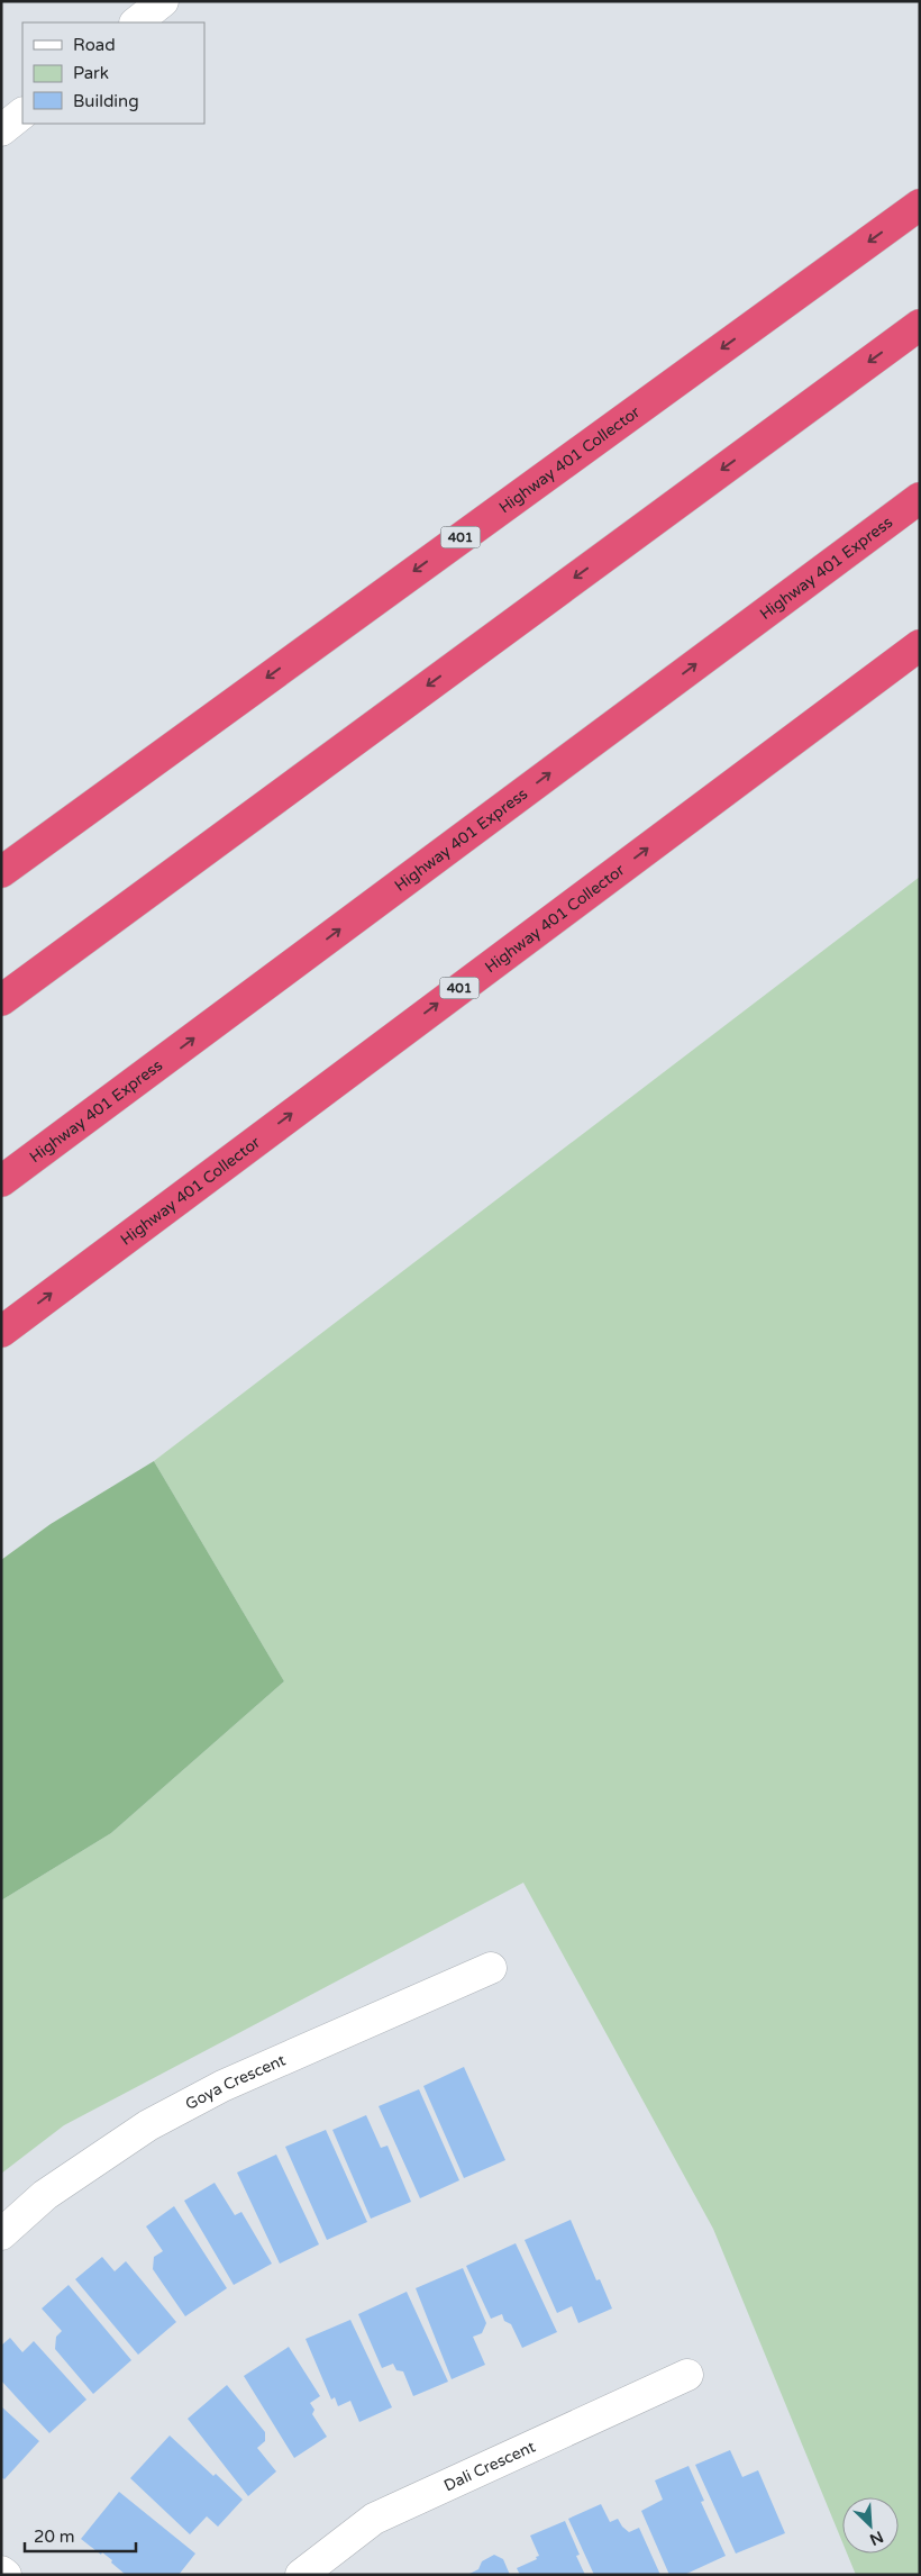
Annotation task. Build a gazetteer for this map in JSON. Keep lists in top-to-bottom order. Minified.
{"streets":{"highway":["Highway 401 Collector","401","Highway 401 Express"],"street":["Goya Crescent","Dali Crescent"]},"legend":["Road","Park","Building"],"scale_bar":"20 m","north":"bottom right"}
